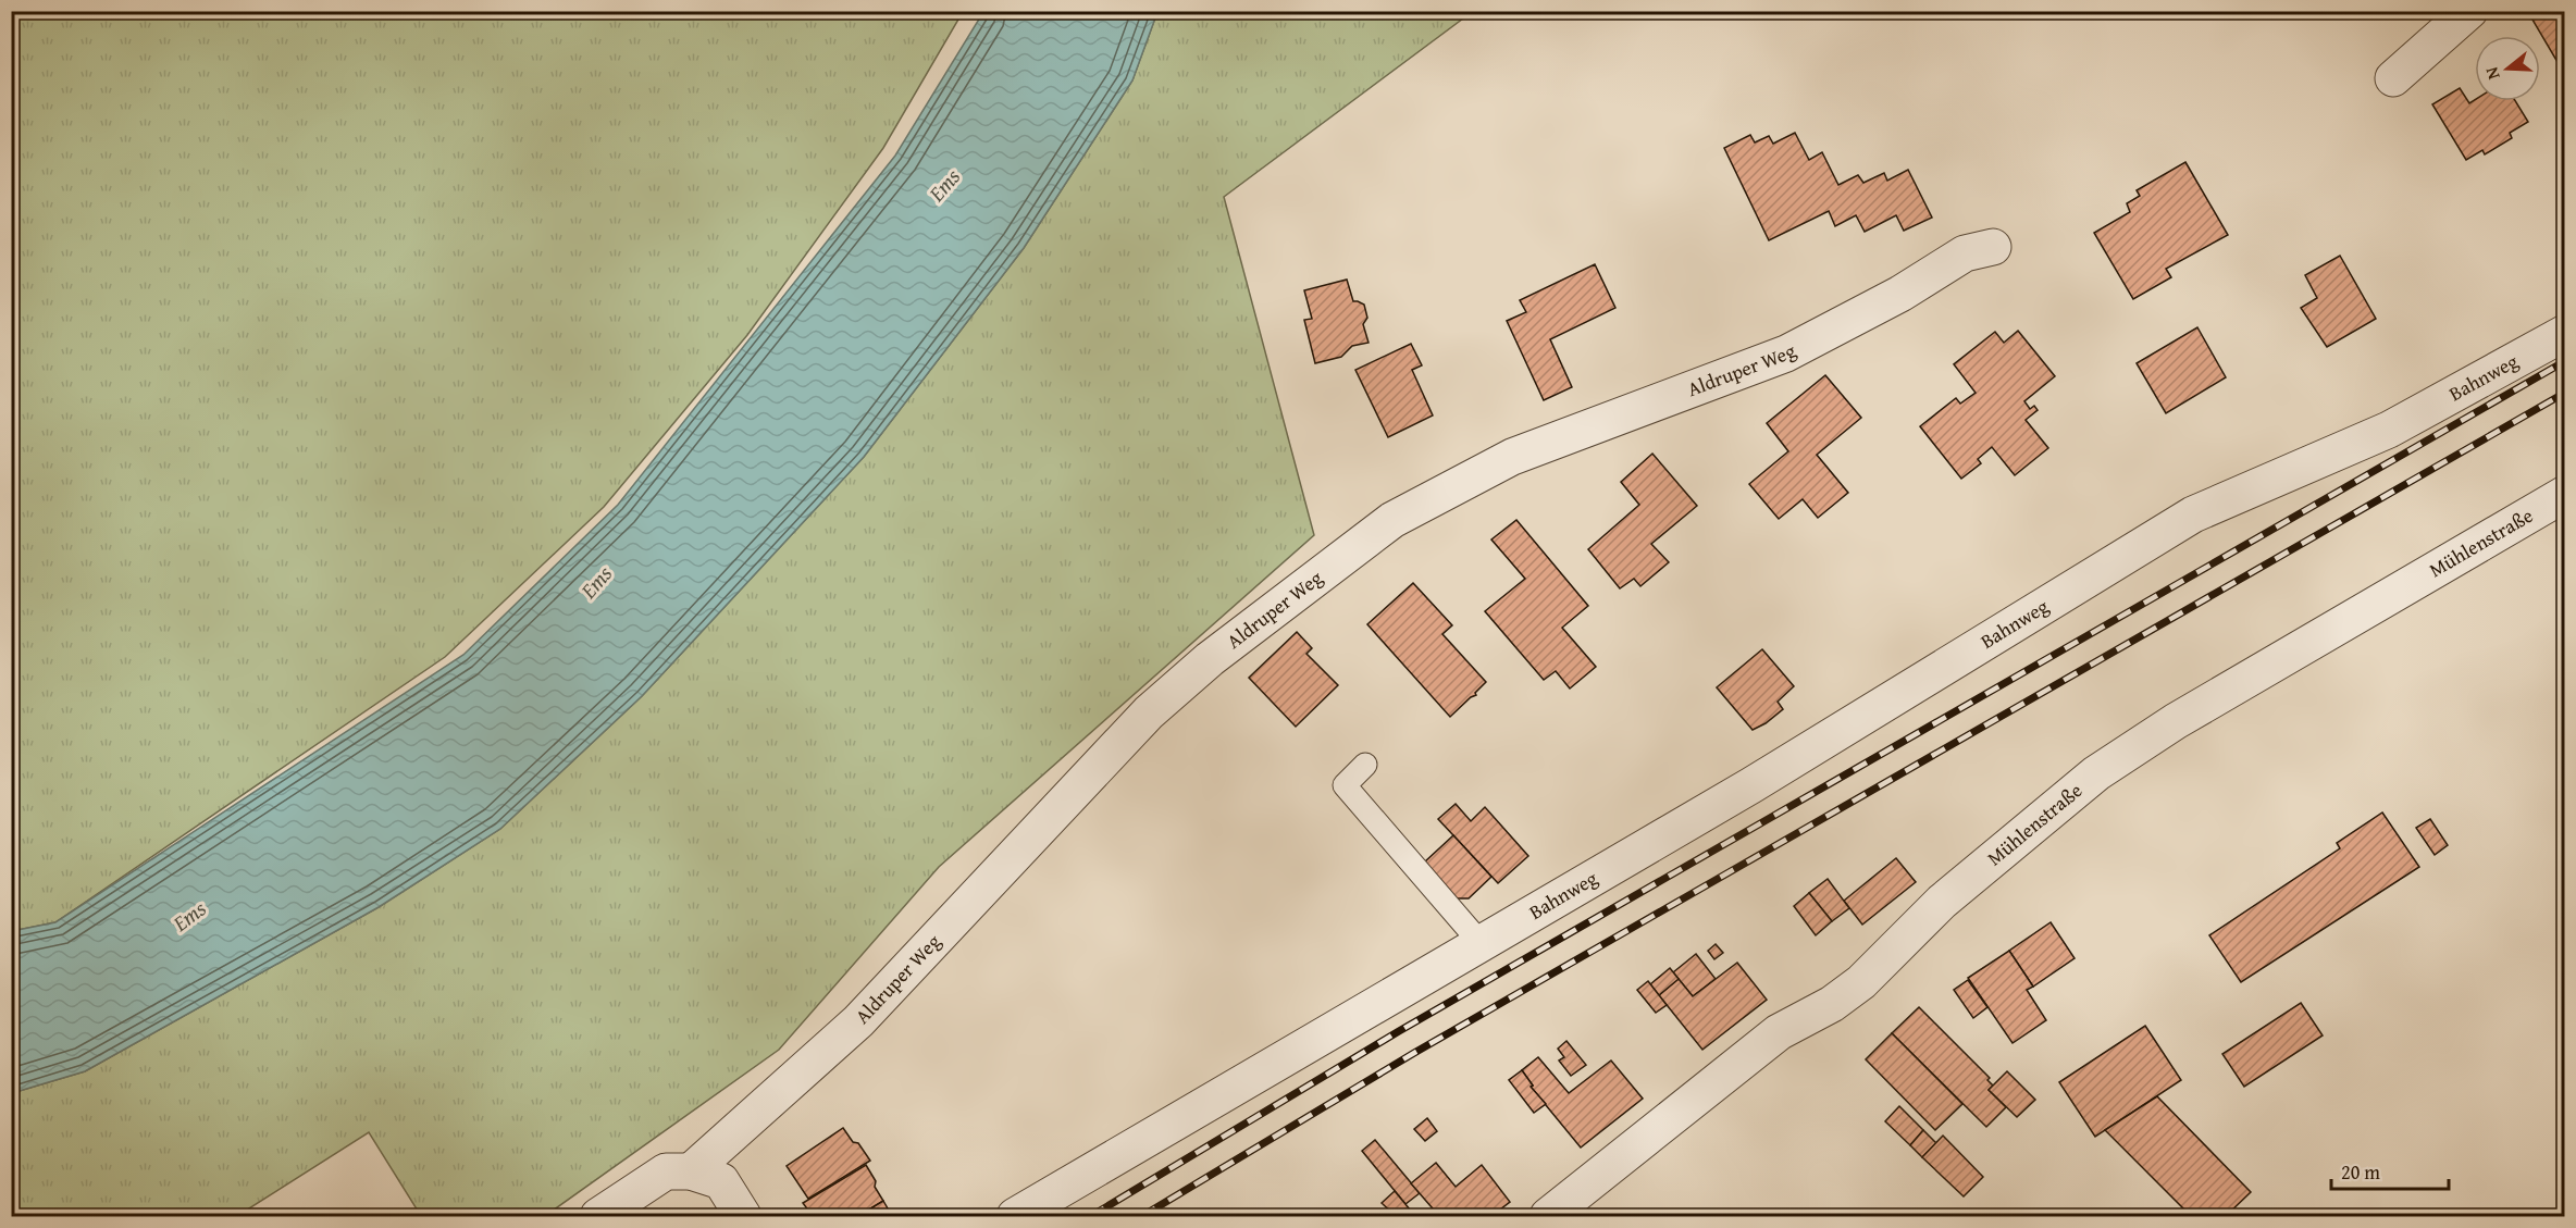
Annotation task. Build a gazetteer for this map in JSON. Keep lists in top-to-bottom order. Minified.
{"streets":{"street":["Aldruper Weg","Bahnweg","Mühlenstraße"]},"water":["Ems"],"scale_bar":"20 m","north":"left"}
